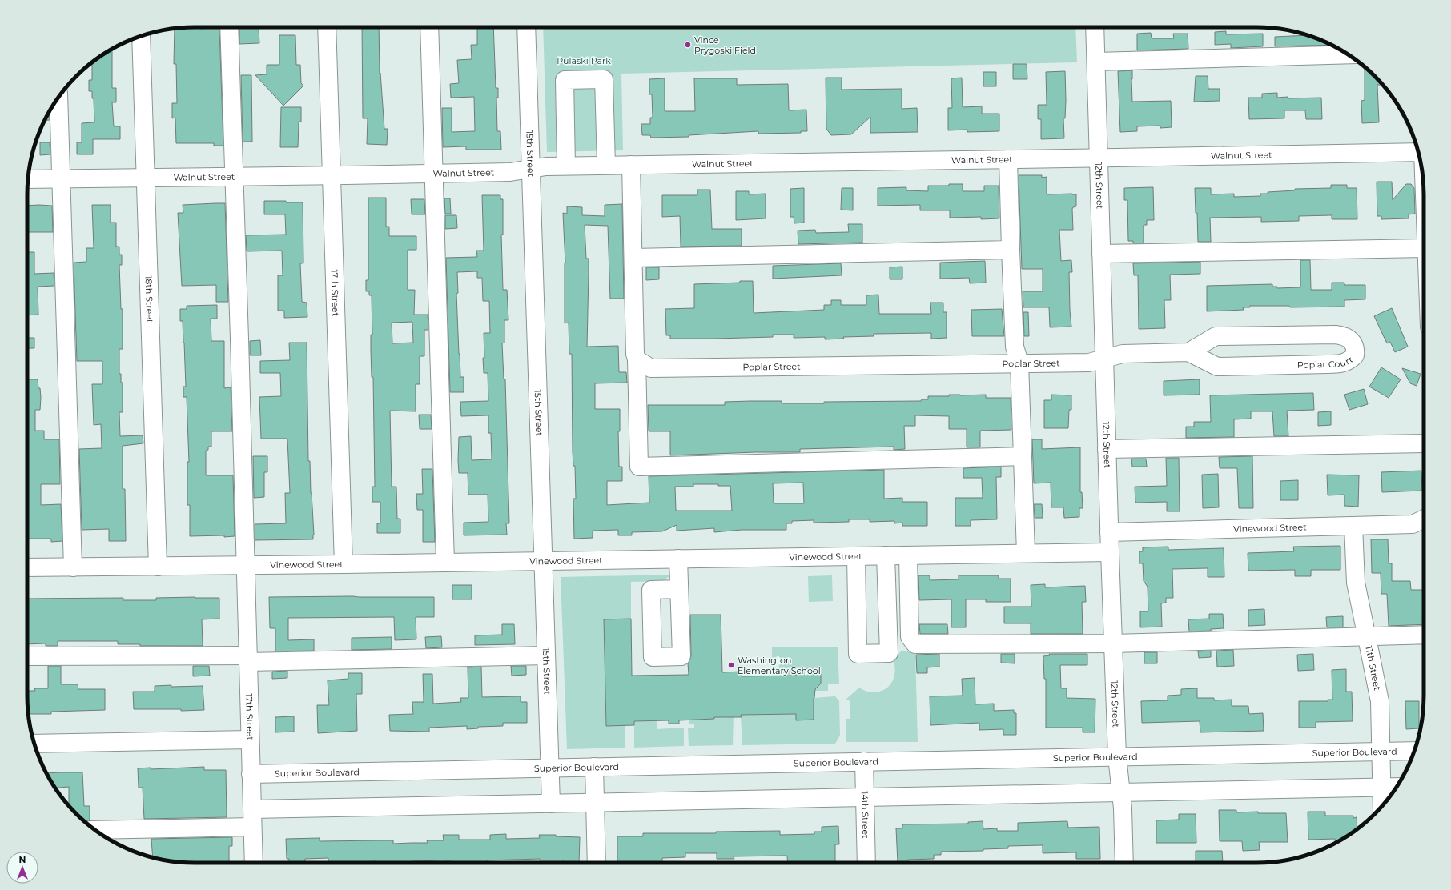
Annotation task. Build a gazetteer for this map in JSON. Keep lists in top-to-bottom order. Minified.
{"streets":{"street":["15th Street","Walnut Street","12th Street","17th Street","18th Street","Poplar Court","Poplar Street","Vinewood Street","11th Street","Superior Boulevard","14th Street"]},"crossings":[["15th Street","Walnut Street"],["15th Street","Vinewood Street"],["15th Street","Superior Boulevard"],["Walnut Street","12th Street"],["Walnut Street","17th Street"],["Walnut Street","18th Street"],["12th Street","Poplar Court"],["12th Street","Poplar Street"],["12th Street","Vinewood Street"],["12th Street","Superior Boulevard"],["17th Street","Vinewood Street"],["17th Street","Superior Boulevard"],["18th Street","Vinewood Street"],["Poplar Court","Poplar Street"],["Vinewood Street","11th Street"],["11th Street","Superior Boulevard"],["Superior Boulevard","14th Street"]],"parks":["Pulaski Park"],"places":["Vince Prygoski Field","Washington Elementary School"],"north":"top"}
